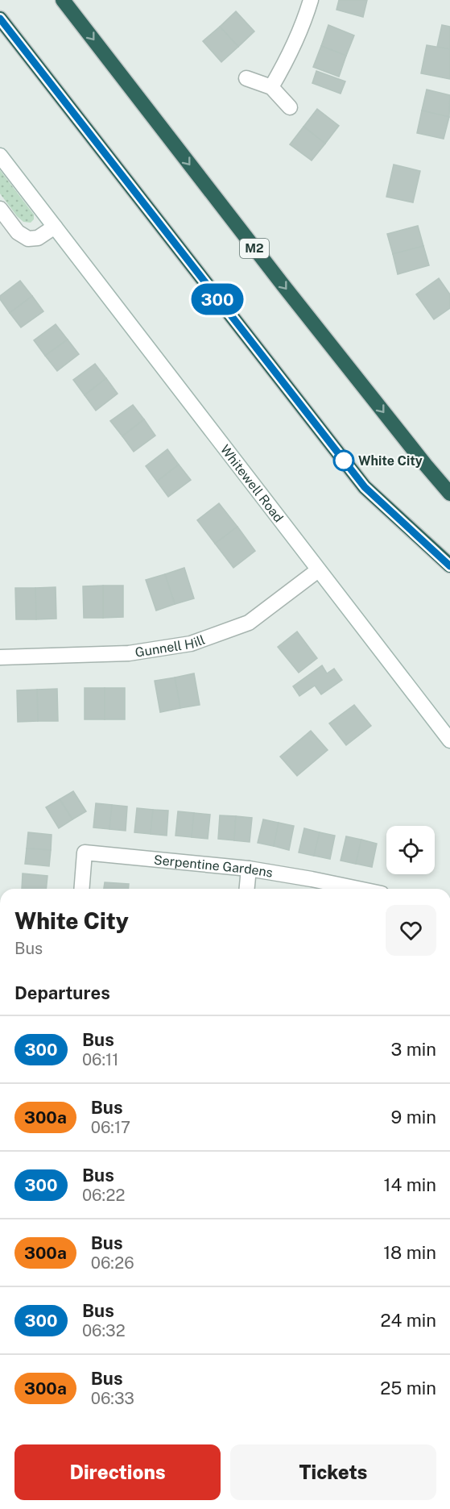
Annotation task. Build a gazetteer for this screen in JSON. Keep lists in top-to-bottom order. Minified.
{"streets":{"highway":["M2"],"street":["Whitewell Road","Gunnell Hill","Serpentine Gardens"]},"crossings":[["Whitewell Road","Gunnell Hill"]],"places":["White City"],"lines":["bus line 300"],"page":{"on_map":"300","heading":[["White City","Bus"],"Departures"],"list":[{"mark":"300","name":"Bus","note":"06:11","value":"3 min"},{"mark":"300a","name":"Bus","note":"06:17","value":"9 min"},{"mark":"300","name":"Bus","note":"06:22","value":"14 min"},{"mark":"300a","name":"Bus","note":"06:26","value":"18 min"},{"mark":"300","name":"Bus","note":"06:32","value":"24 min"},{"mark":"300a","name":"Bus","note":"06:33","value":"25 min"}],"buttons":["Directions","Tickets"]}}
